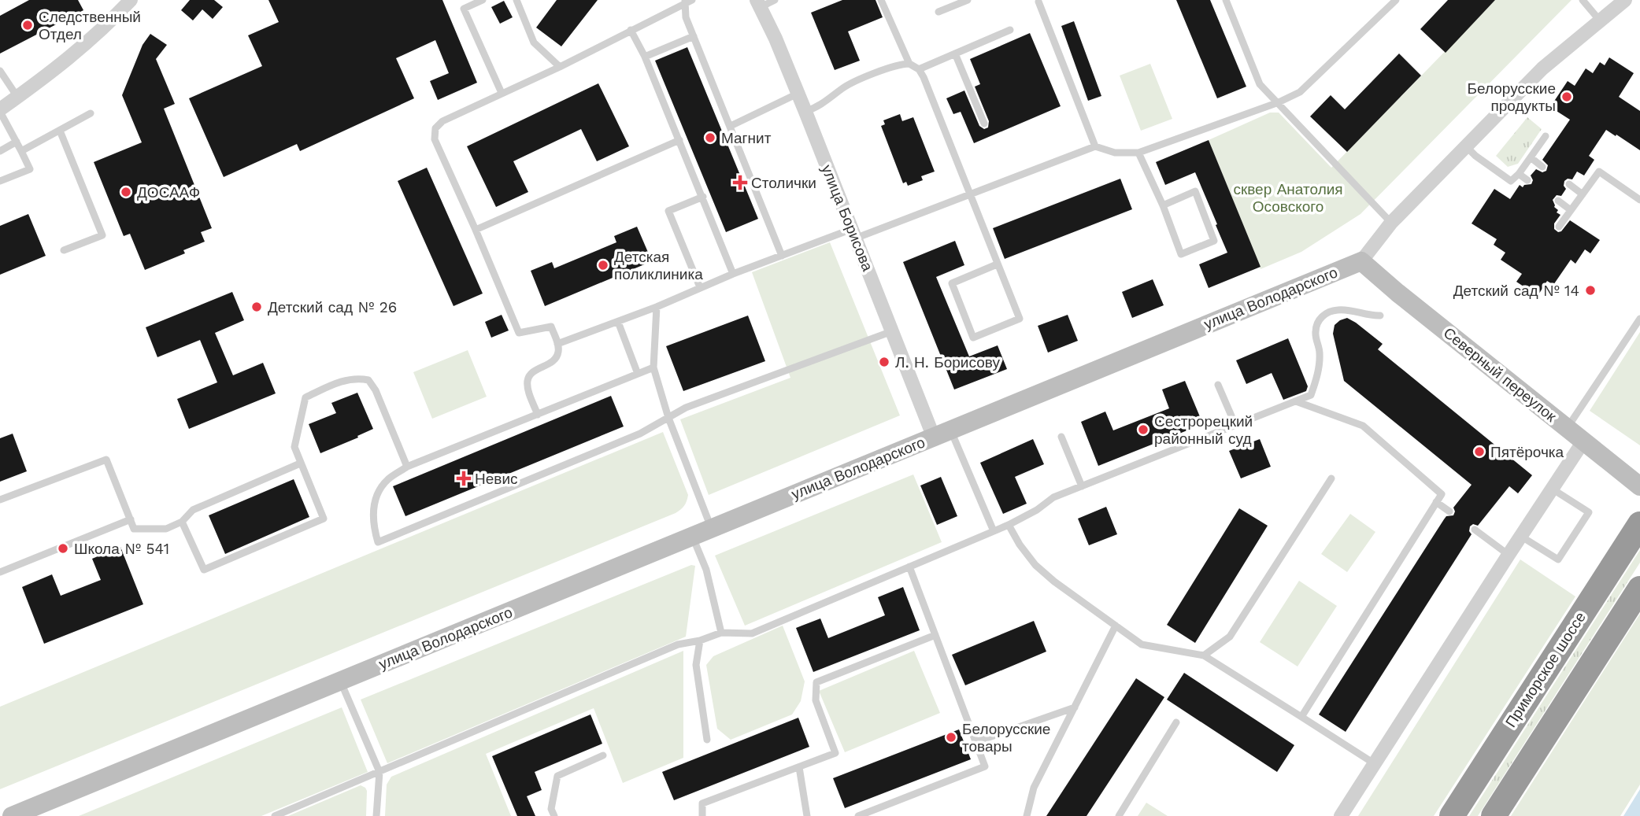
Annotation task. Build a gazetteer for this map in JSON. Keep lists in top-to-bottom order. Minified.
{"streets":{"highway":["Приморское шоссе"],"main road":["улица Володарского","Северный переулок"],"street":["улица Борисова"]},"crossings":[["улица Борисова","улица Володарского"],["улица Володарского","Северный переулок"]],"parks":["сквер Анатолия Осовского"],"places":{"other":["Следственный Отдел","Белорусские продукты","Магнит","ДОСААФ","Детская поликлиника","Детский сад № 14","Детский сад № 26","Л. Н. Борисову","Сестрорецкий районный суд","Пятёрочка","Школа № 541","Белорусские товары"],"health":["Столички","Невис"]}}
